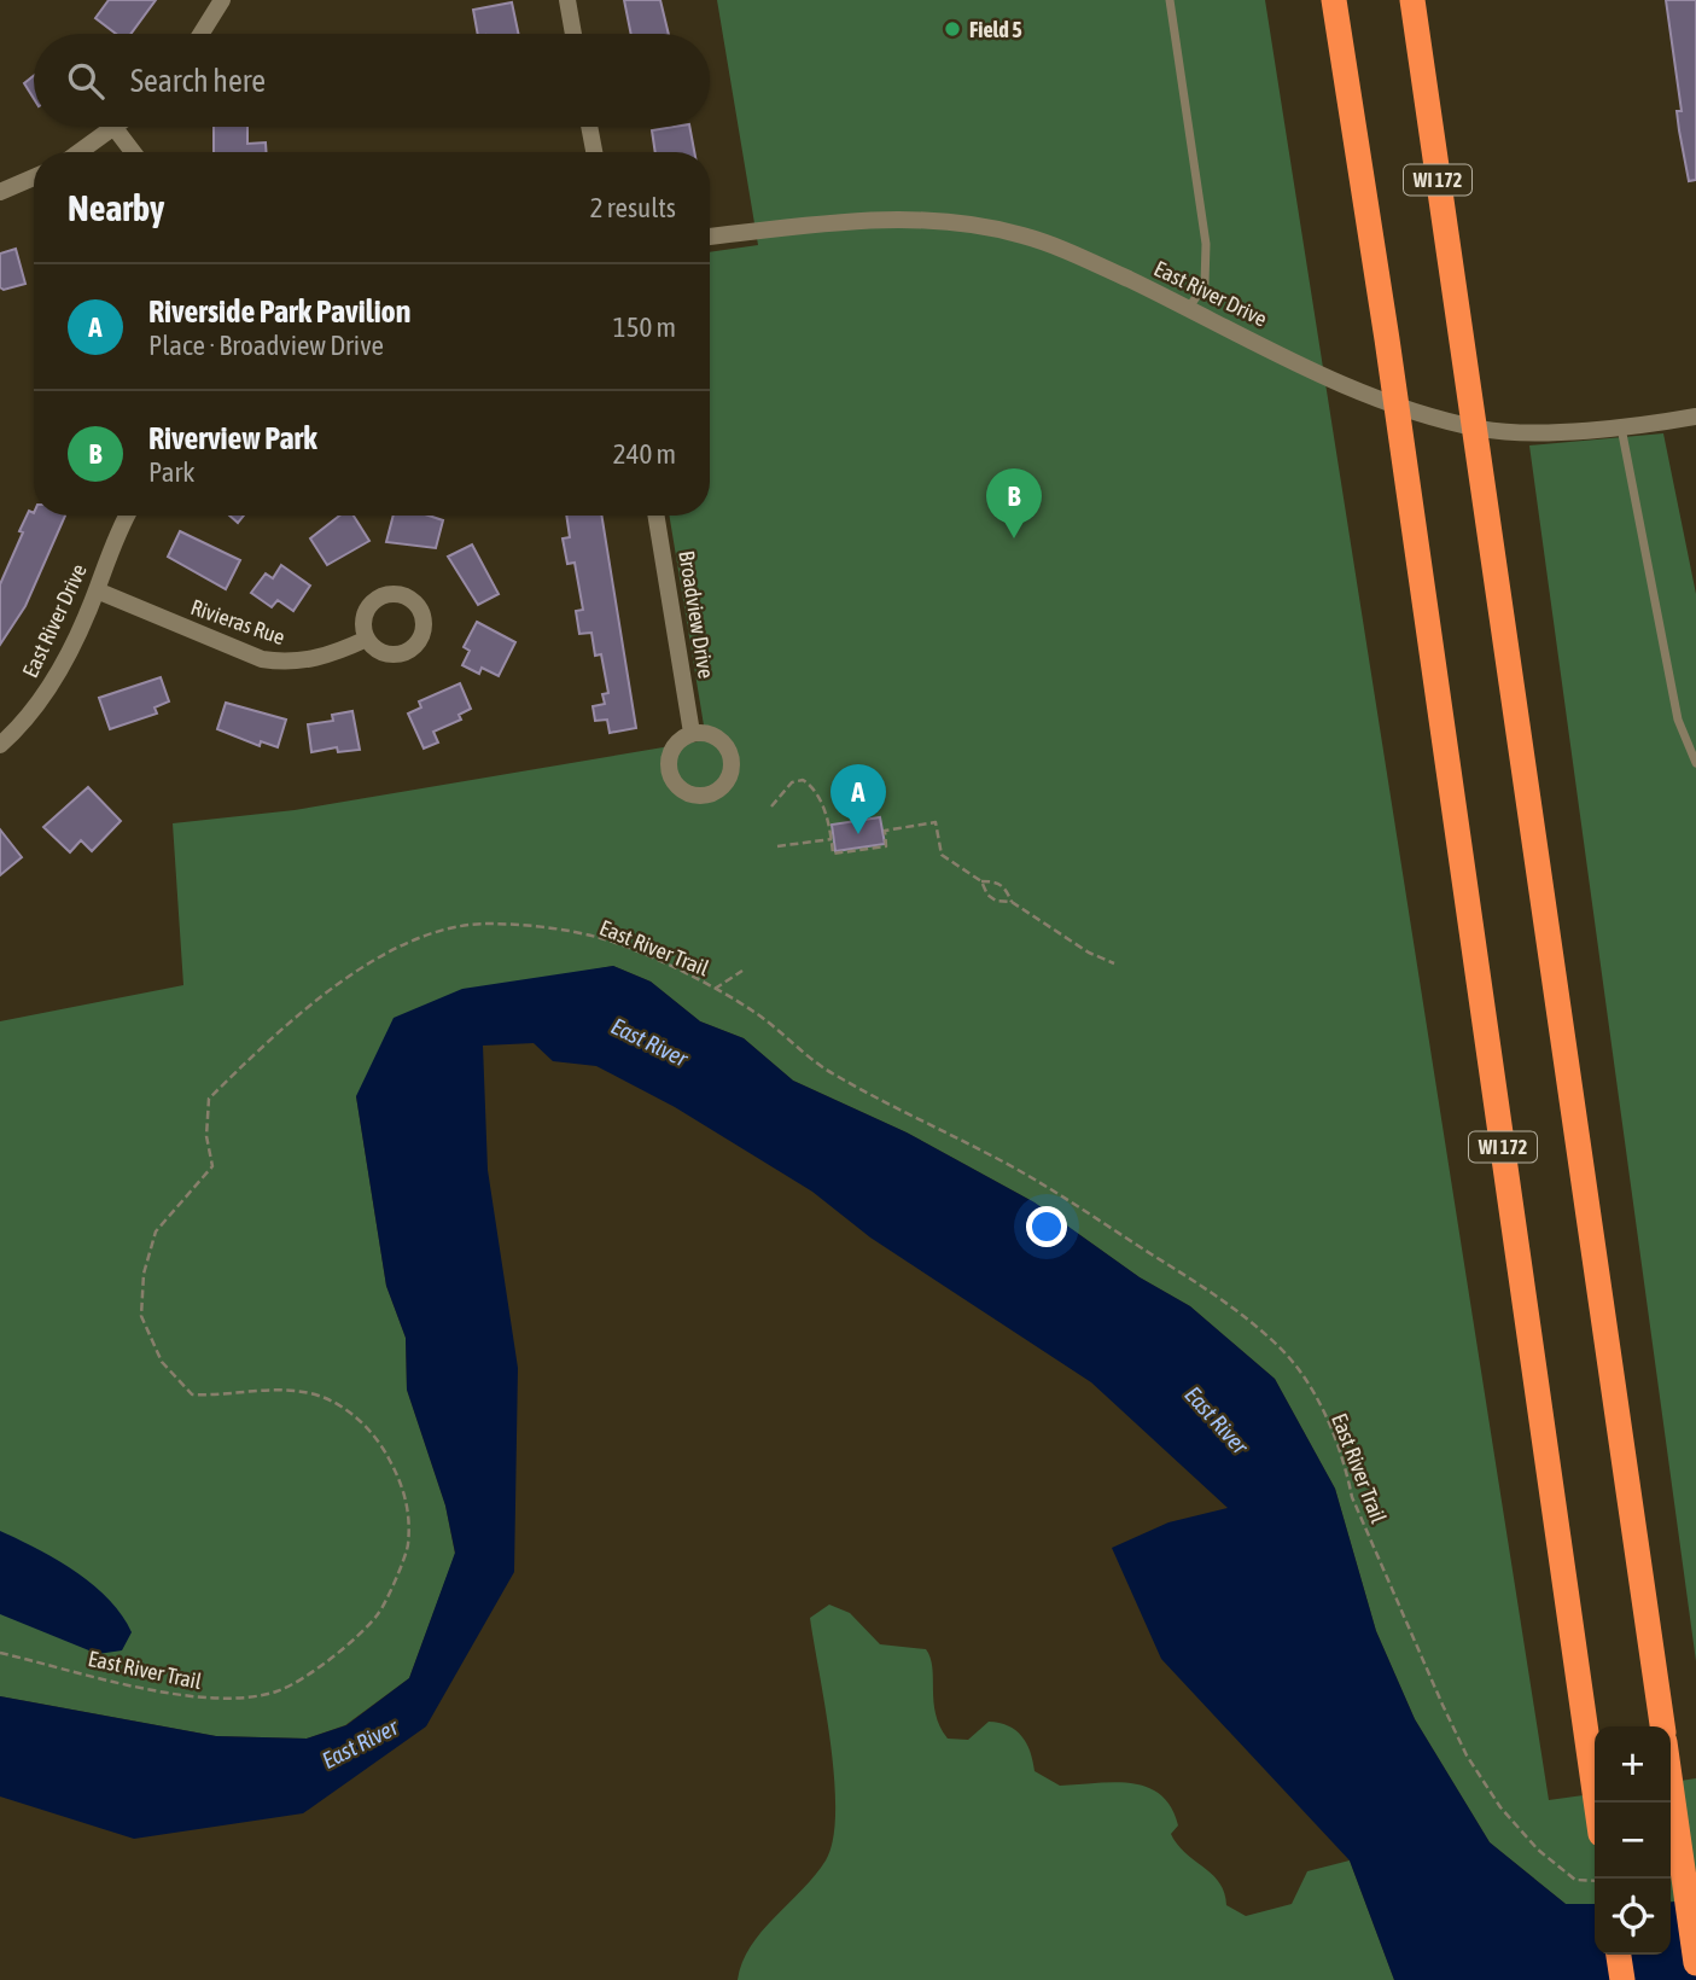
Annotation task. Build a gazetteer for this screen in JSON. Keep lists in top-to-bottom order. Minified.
{"streets":{"highway":["WI 172"],"street":["East River Drive","Broadview Drive","Rivieras Rue"],"path":["East River Trail"]},"crossings":[["East River Drive","Rivieras Rue"]],"water":["East River"],"places":["Field 5"],"page":{"search":"Search here","heading":["Nearby","2 results"],"list":[{"mark":"A","name":"Riverside Park Pavilion","note":"Place · Broadview Drive","value":"150 m"},{"mark":"B","name":"Riverview Park","note":"Park","value":"240 m"}],"pins":["B","A"],"map_buttons":["+","−"]}}
